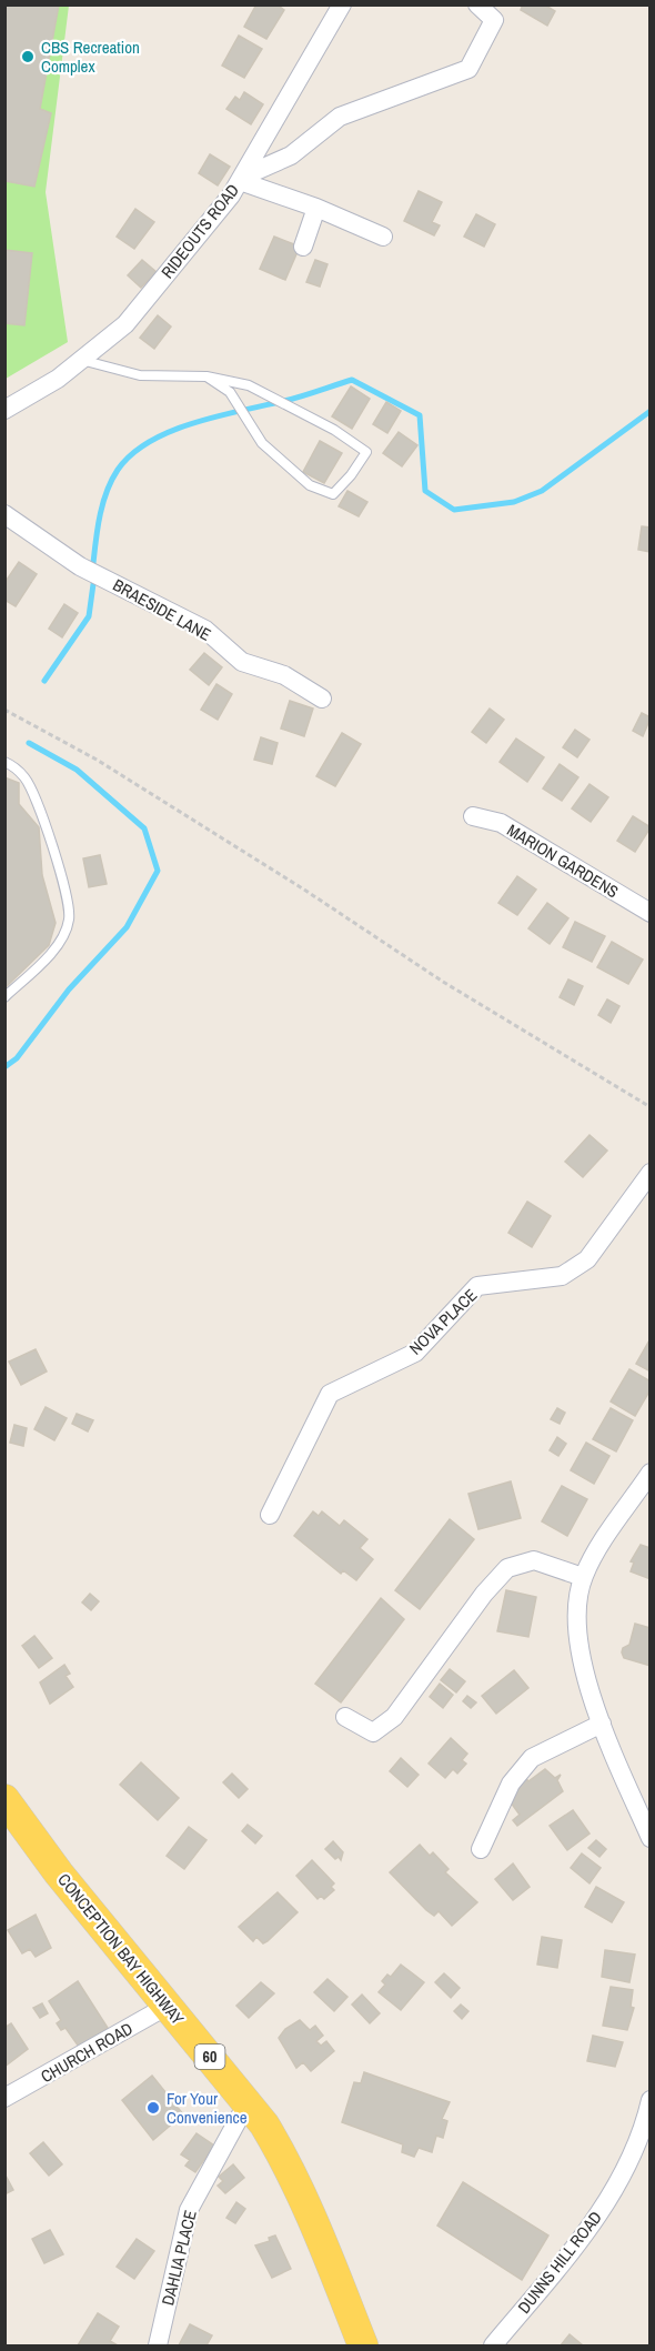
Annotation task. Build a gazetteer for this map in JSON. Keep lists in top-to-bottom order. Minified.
{"streets":{"main road":["CONCEPTION BAY HIGHWAY","60"],"street":["RIDEOUTS ROAD","BRAESIDE LANE","MARION GARDENS","NOVA PLACE","CHURCH ROAD","DAHLIA PLACE","DUNNS HILL ROAD"]},"crossings":[["CONCEPTION BAY HIGHWAY","CHURCH ROAD"],["CONCEPTION BAY HIGHWAY","DAHLIA PLACE"]],"places":["CBS Recreation Complex","For Your Convenience"]}
